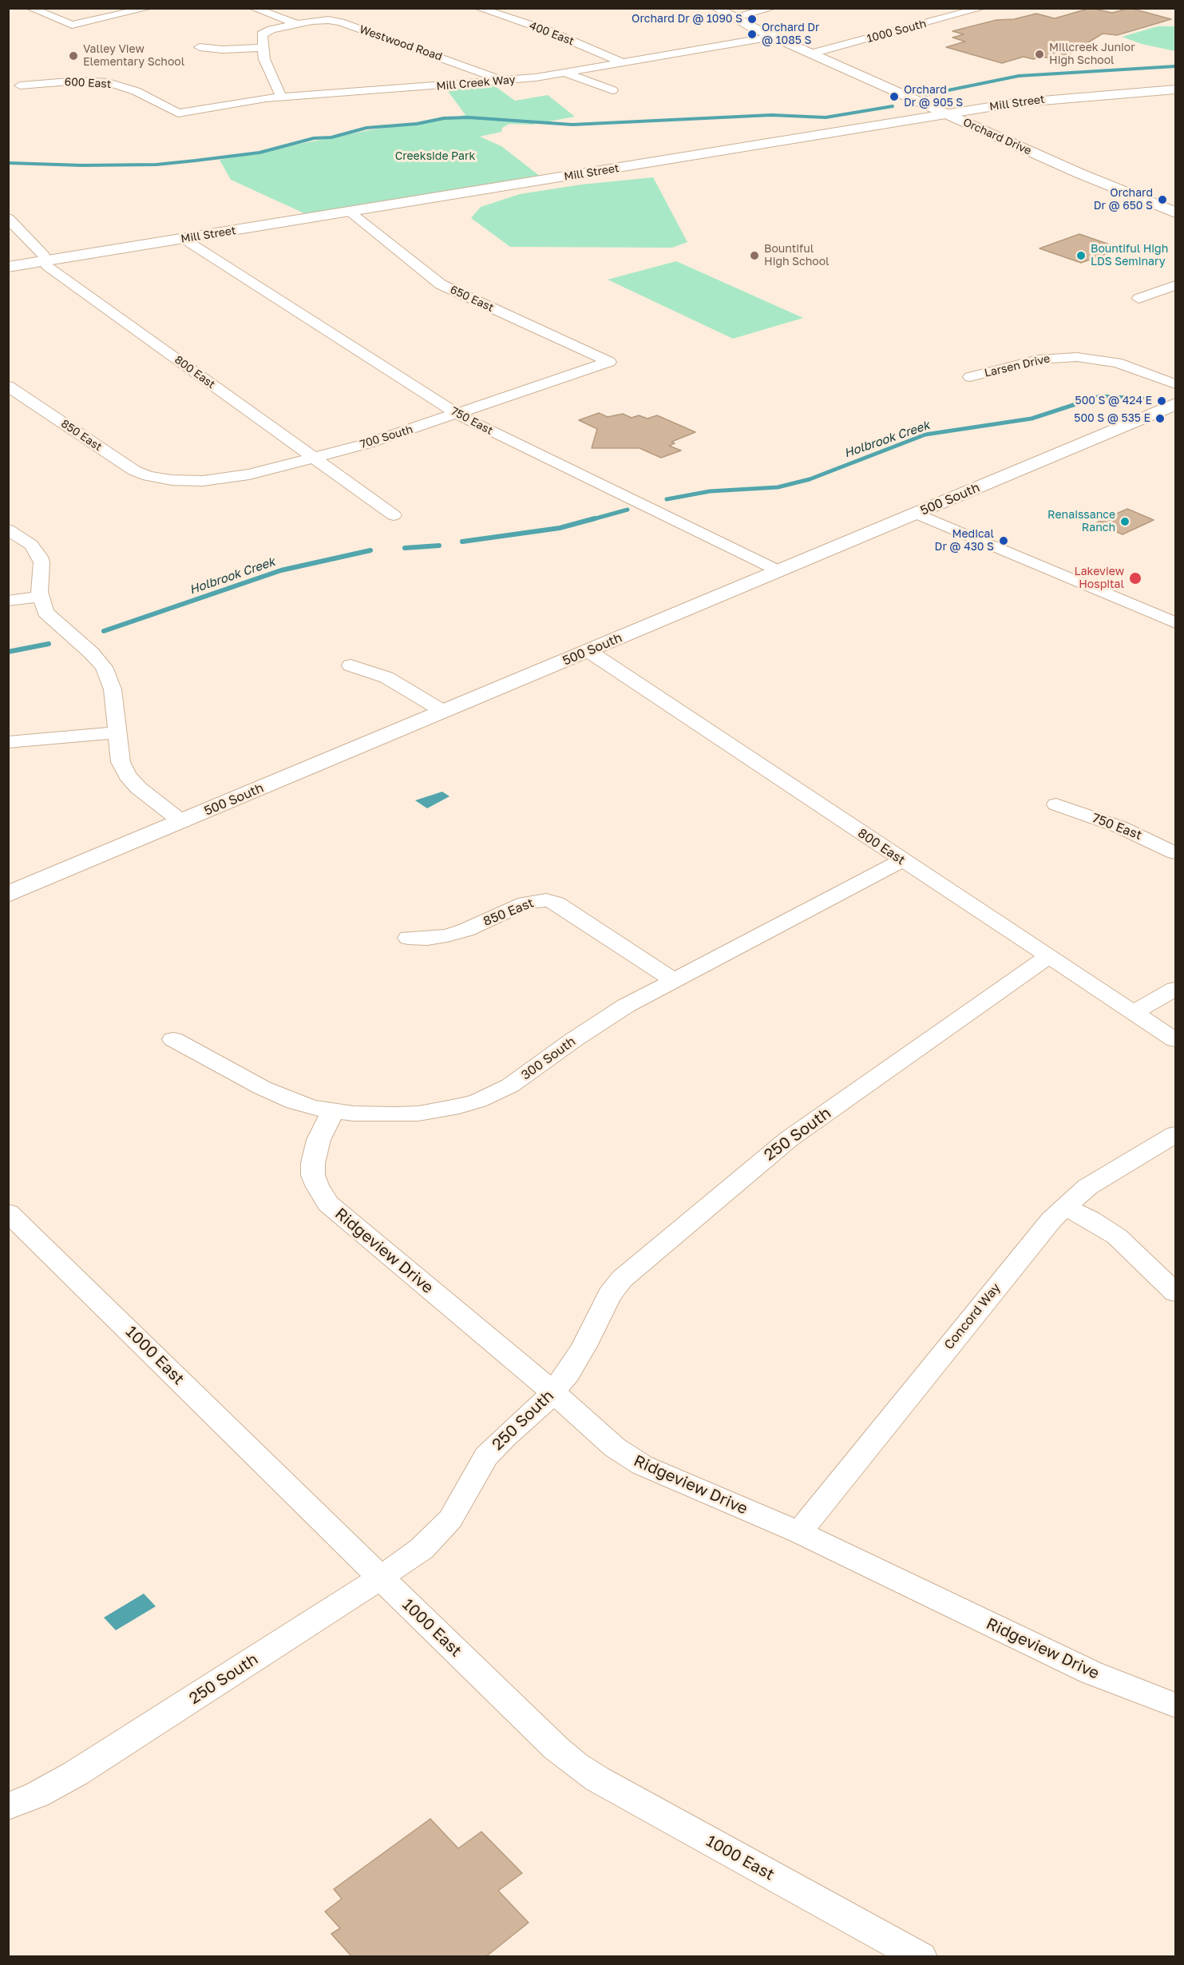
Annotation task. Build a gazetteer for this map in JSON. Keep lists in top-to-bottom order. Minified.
{"streets":{"street":["1000 South","400 East","Westwood Road","600 East","Mill Creek Way","Mill Street","Orchard Drive","650 East","Larsen Drive","800 East","750 East","850 East","700 South","500 South","300 South","250 South","Ridgeview Drive","Concord Way","1000 East"]},"crossings":[["1000 South","Orchard Drive"],["400 East","Mill Creek Way"],["Westwood Road","Mill Creek Way"],["600 East","Mill Creek Way"],["Mill Creek Way","Orchard Drive"],["Mill Street","Orchard Drive"],["Mill Street","650 East"],["Mill Street","800 East"],["Mill Street","750 East"],["650 East","700 South"],["800 East","700 South"],["800 East","500 South"],["800 East","300 South"],["800 East","250 South"],["750 East","700 South"],["750 East","500 South"],["850 East","700 South"],["850 East","300 South"],["300 South","Ridgeview Drive"],["250 South","Ridgeview Drive"],["250 South","1000 East"],["Ridgeview Drive","Concord Way"]],"water":["Holbrook Creek"],"parks":["Creekside Park"],"places":["Orchard Dr @ 1090 S","Orchard Dr @ 1085 S","Millcreek Junior High School","Valley View Elementary School","Orchard Dr @ 905 S","Orchard Dr @ 650 S","Bountiful High School","Bountiful High LDS Seminary","500 S @ 424 E","500 S @ 535 E","Renaissance Ranch","Medical Dr @ 430 S","Lakeview Hospital"]}
